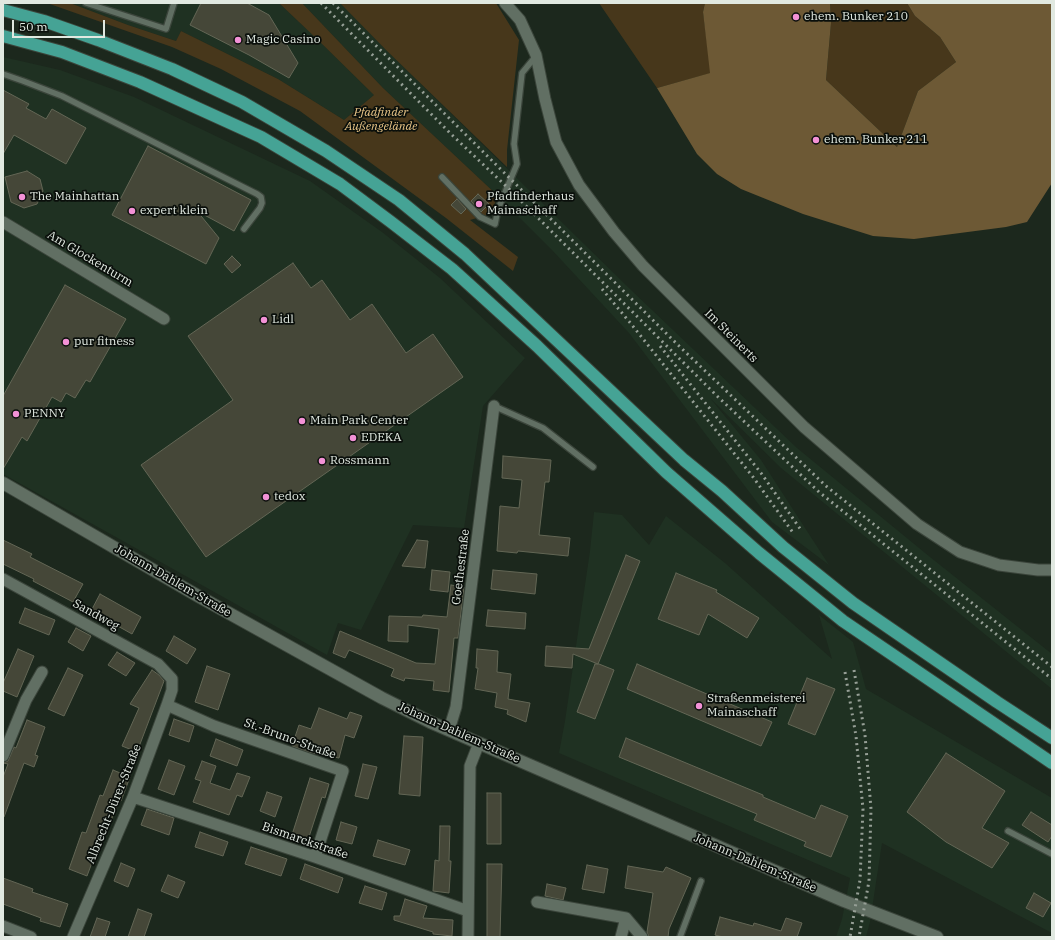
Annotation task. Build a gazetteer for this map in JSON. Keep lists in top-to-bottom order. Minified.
{"streets":{"street":["Am Glockenturm","Im Steinerts","Goethestraße","Johann-Dahlem-Straße","Sandweg","St.-Bruno-Straße","Albrecht-Dürer-Straße","Bismarckstraße"]},"crossings":[["Goethestraße","Johann-Dahlem-Straße"],["Sandweg","Albrecht-Dürer-Straße"],["St.-Bruno-Straße","Albrecht-Dürer-Straße"],["St.-Bruno-Straße","Bismarckstraße"],["Albrecht-Dürer-Straße","Bismarckstraße"]],"parks":["Pfadfinder Außengelände"],"places":["ehem. Bunker 210","Magic Casino","ehem. Bunker 211","The Mainhattan","Pfadfinderhaus Mainaschaff","expert klein","Lidl","pur fitness","PENNY","Main Park Center","EDEKA","Rossmann","tedox","Straßenmeisterei Mainaschaff"],"scale_bar":"50 m"}
